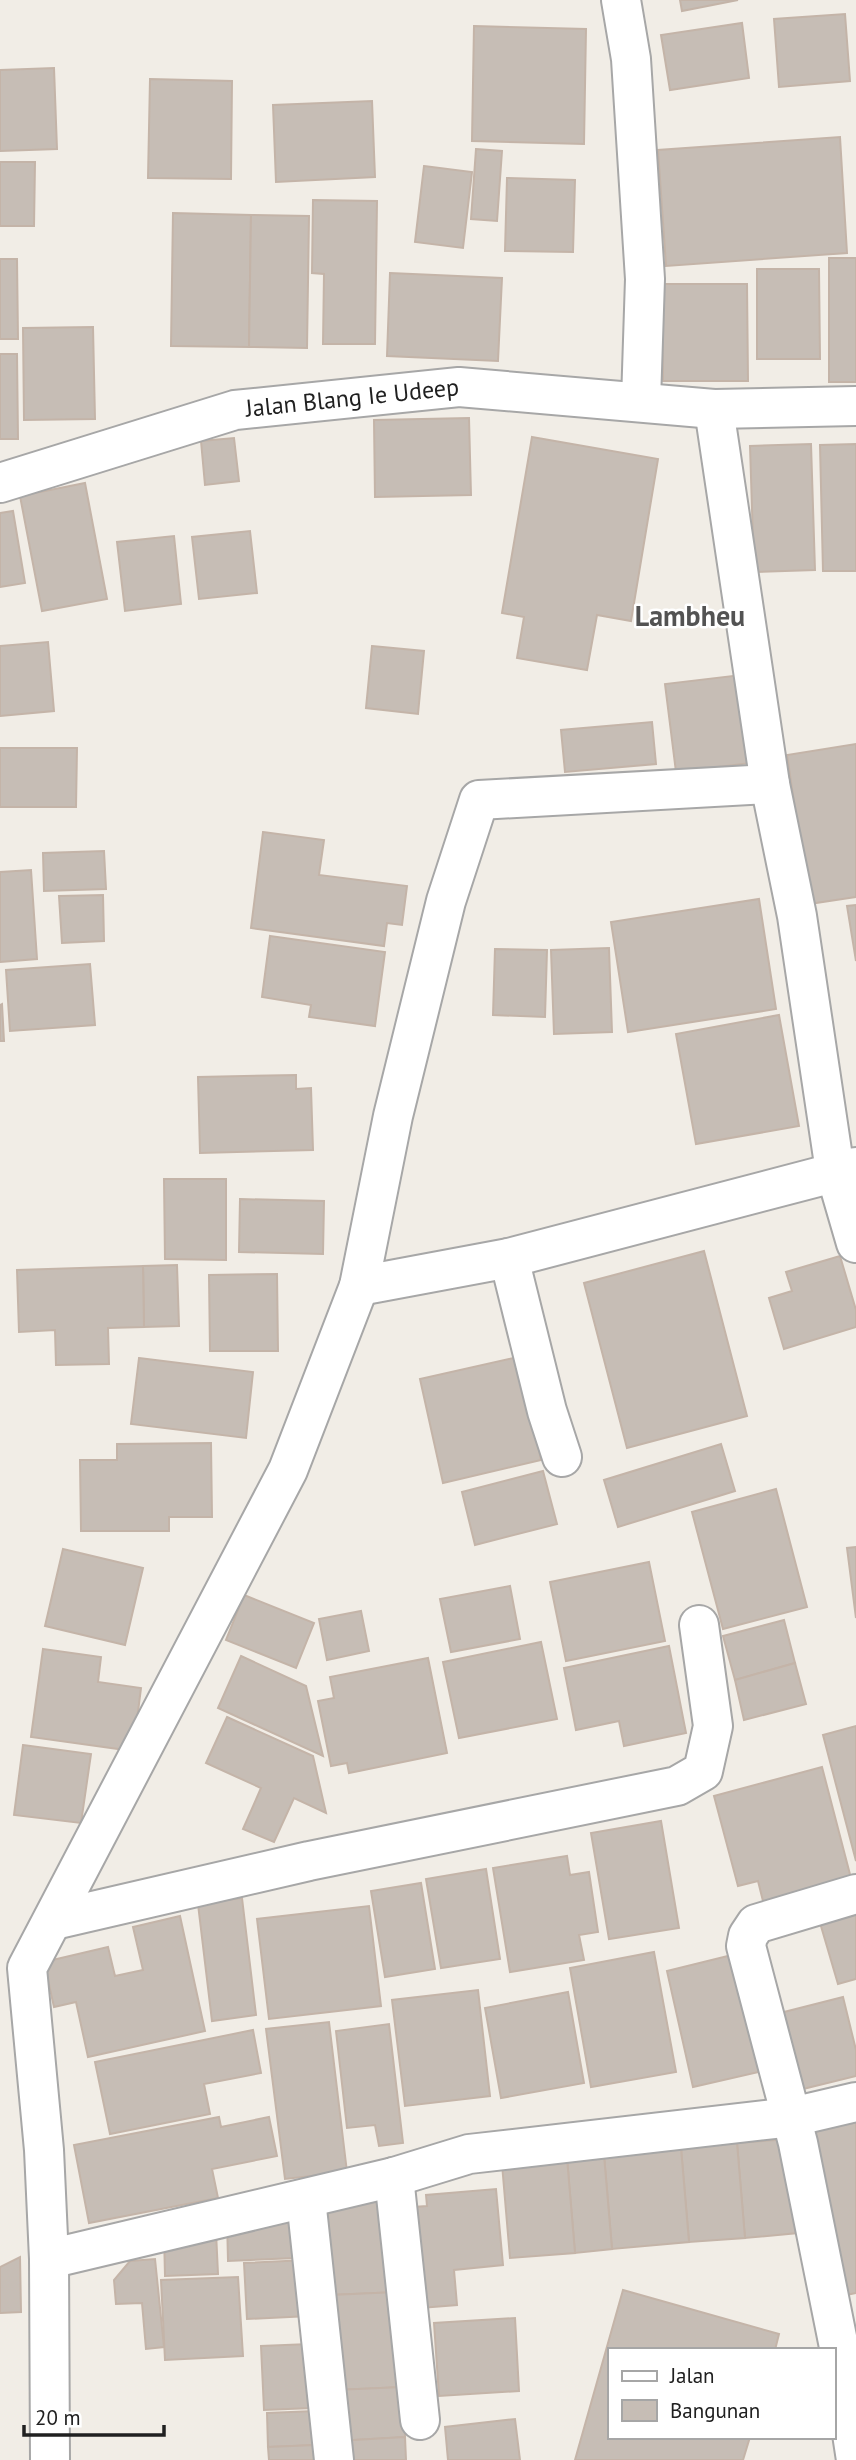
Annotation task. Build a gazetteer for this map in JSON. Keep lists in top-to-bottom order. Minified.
{"streets":{"street":["Jalan Blang Ie Udeep"]},"districts":["Lambheu"],"legend":["Jalan","Bangunan"],"scale_bar":"20 m"}
